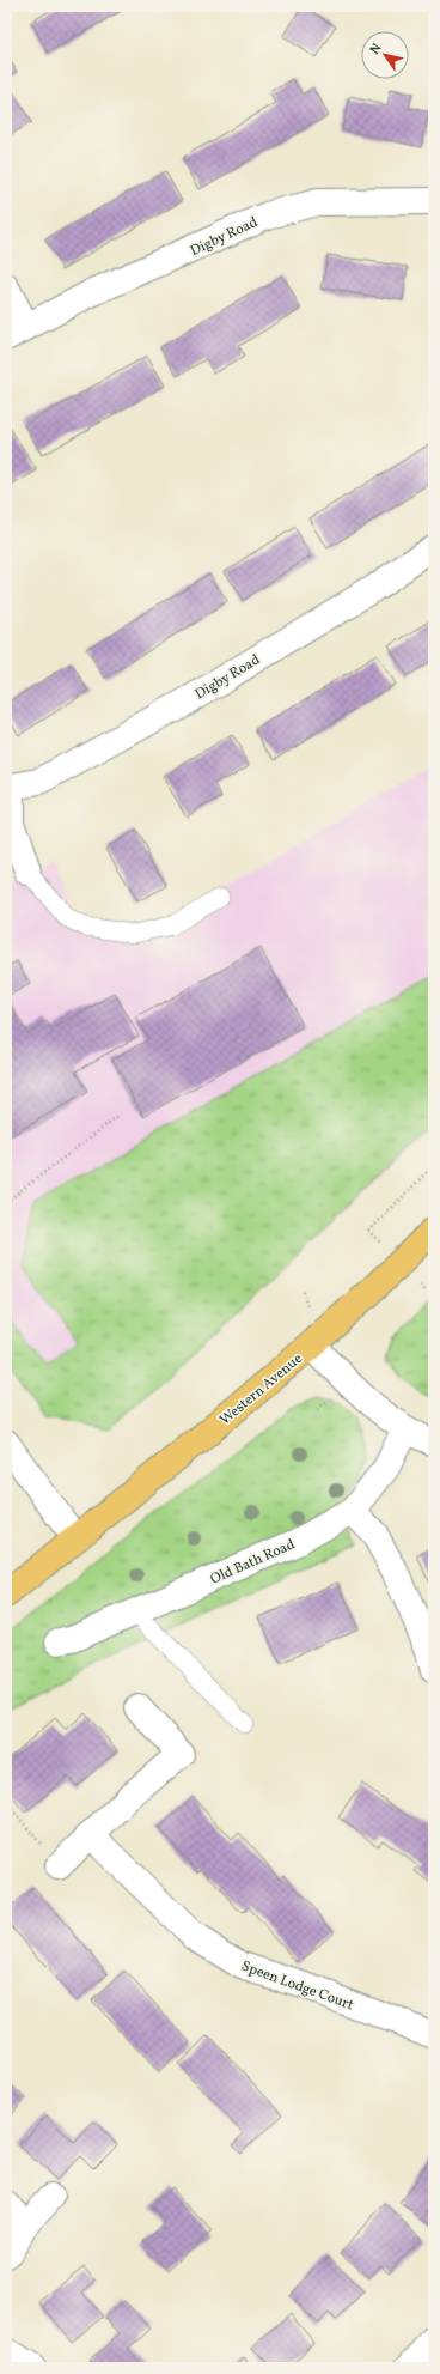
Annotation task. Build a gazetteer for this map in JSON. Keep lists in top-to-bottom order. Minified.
{"streets":{"main road":["Western Avenue"],"street":["Digby Road","Old Bath Road","Speen Lodge Court"]},"north":"top left"}
